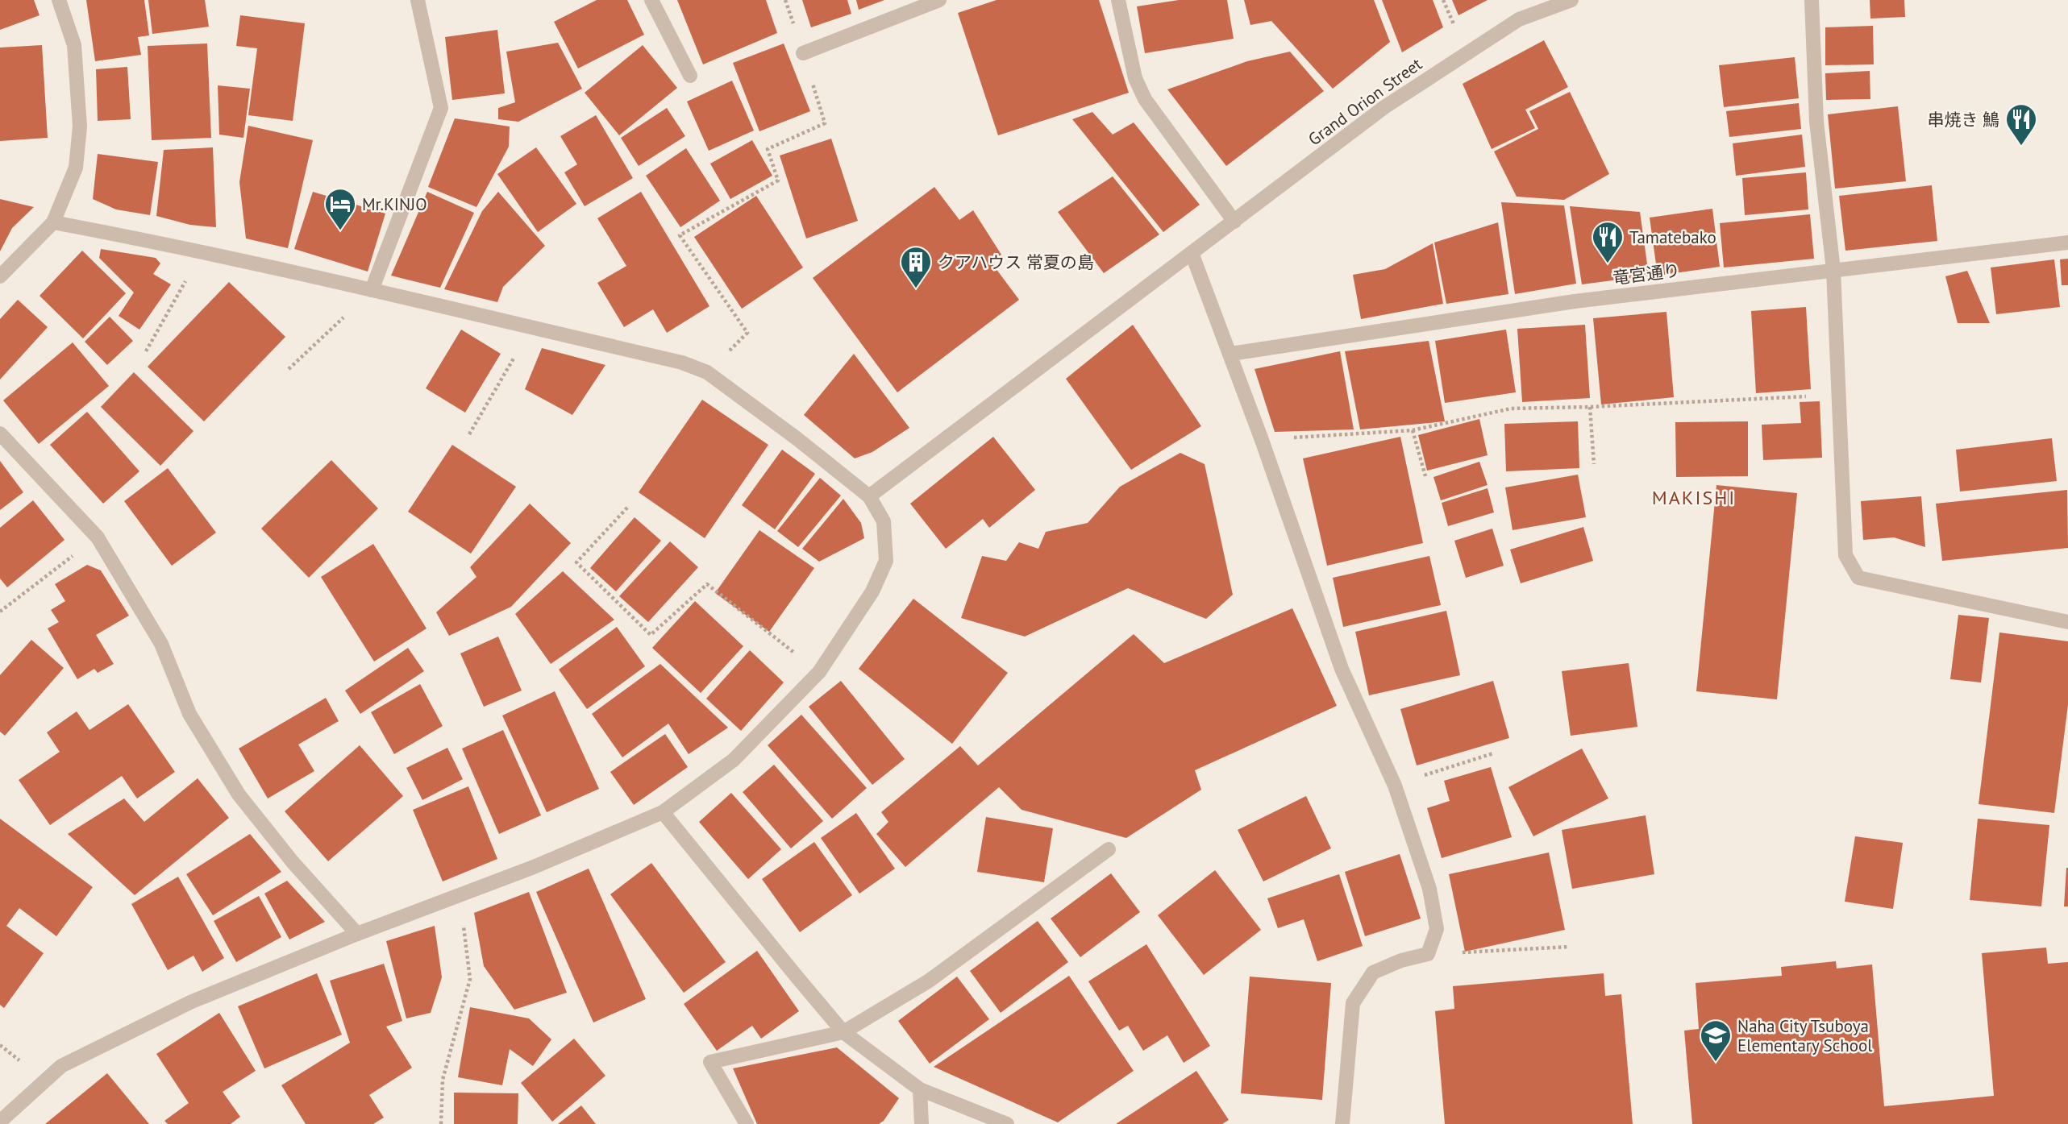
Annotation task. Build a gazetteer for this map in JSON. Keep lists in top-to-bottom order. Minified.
{"streets":{"street":["Grand Orion Street","竜宮通り"]},"districts":["MAKISHI"],"places":{"restaurant":["串焼き 鷠","Tamatebako"],"hotel":["Mr.KINJO"],"building":["クアハウス 常夏の島"],"school or university":["Naha City Tsuboya Elementary School"]}}
